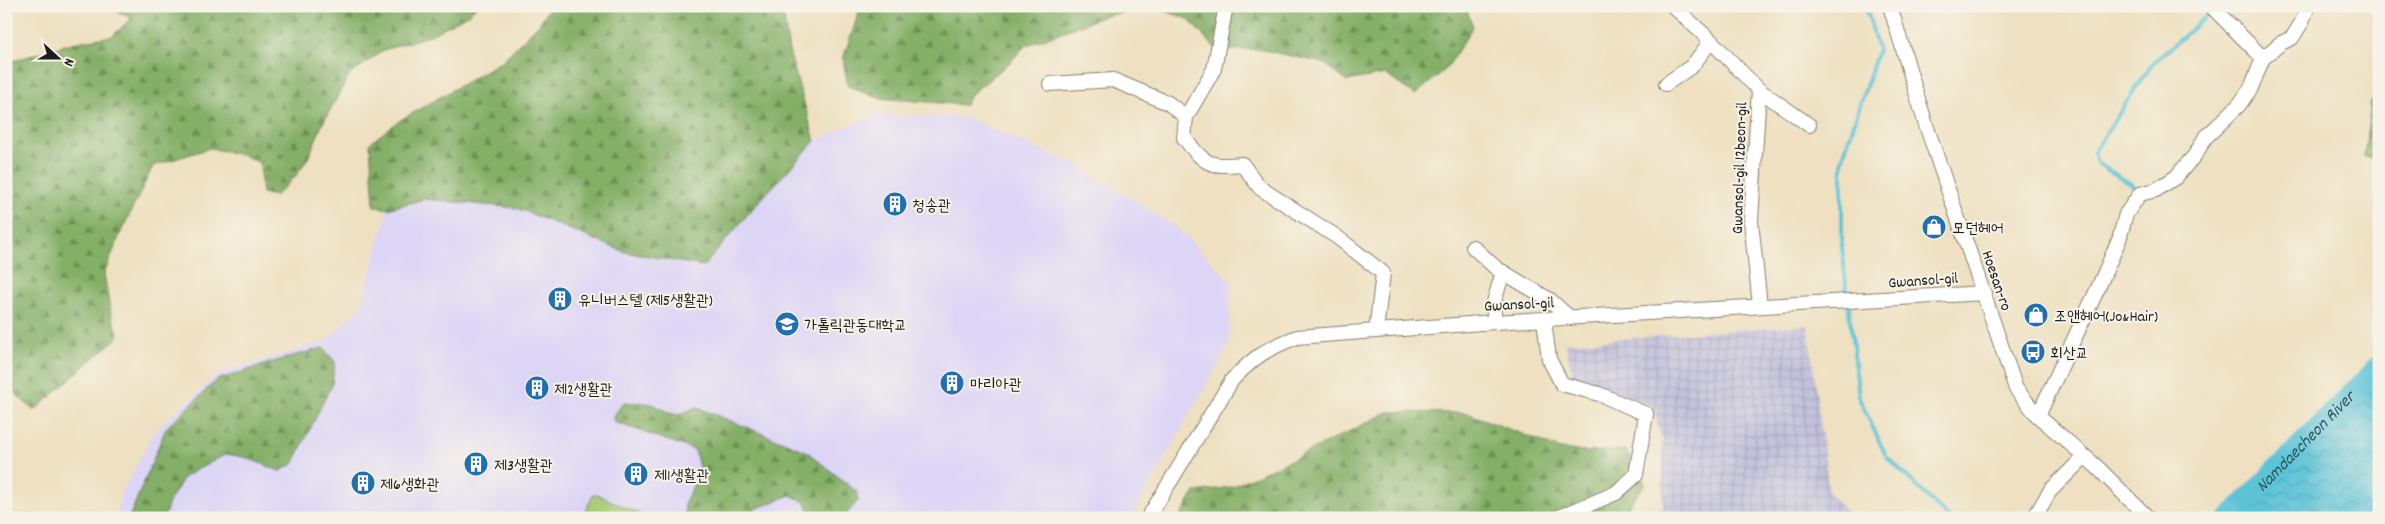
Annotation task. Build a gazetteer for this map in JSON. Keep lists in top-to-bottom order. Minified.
{"streets":{"street":["Gwansol-gil 12beon-gil","Gwansol-gil","Hoesan-ro"]},"crossings":[["Gwansol-gil 12beon-gil","Gwansol-gil"],["Gwansol-gil","Hoesan-ro"]],"water":["Namdaecheon River"],"places":{"building":["청송관","유니버스텔 (제5생활관)","마리아관","제2생활관","제3생활관","제1생활관","제6생화관"],"shop":["모던헤어","조앤헤어(Jo&Hair)"],"school or university":["가톨릭관동대학교"],"bus stop":["회산교"]},"north":"right"}
